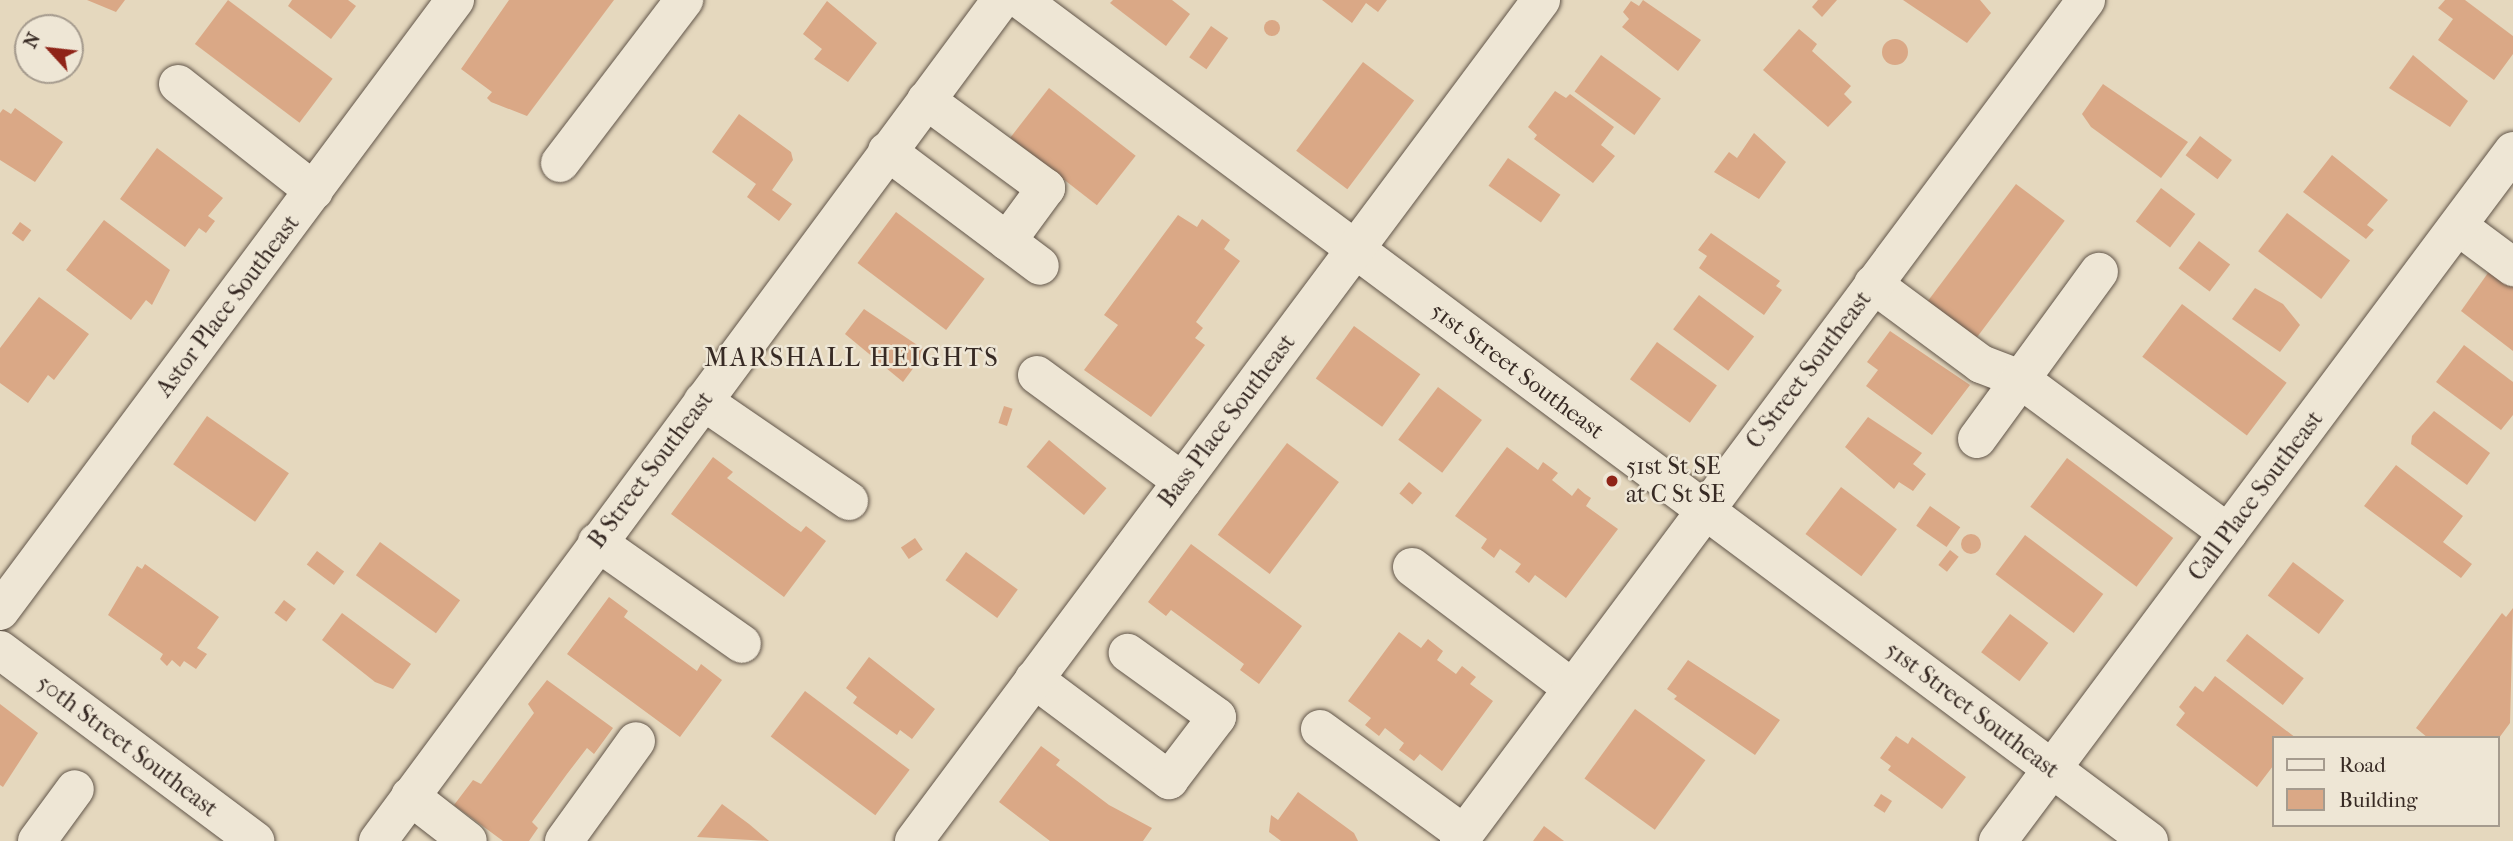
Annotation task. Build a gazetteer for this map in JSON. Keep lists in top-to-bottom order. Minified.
{"streets":{"street":["Astor Place Southeast","C Street Southeast","51st Street Southeast","Bass Place Southeast","B Street Southeast","Call Place Southeast","50th Street Southeast"]},"crossings":[["C Street Southeast","51st Street Southeast"],["51st Street Southeast","Bass Place Southeast"],["51st Street Southeast","Call Place Southeast"]],"districts":["MARSHALL HEIGHTS"],"places":["51st St SE at C St SE"],"legend":["Road","Building"],"north":"top left"}
